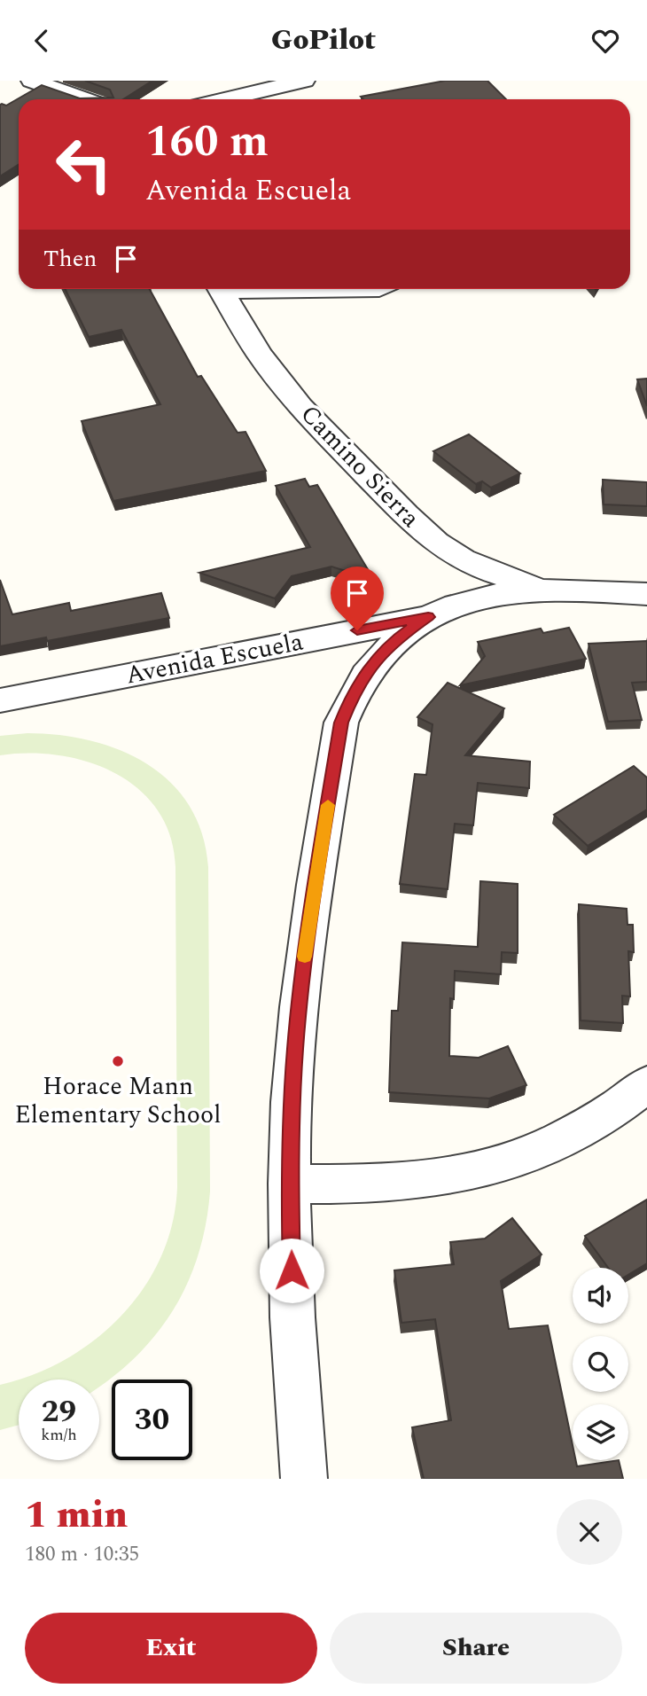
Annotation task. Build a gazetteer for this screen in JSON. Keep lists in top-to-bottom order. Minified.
{"streets":{"street":["Camino Sierra","Avenida Escuela"]},"crossings":[["Camino Sierra","Avenida Escuela"]],"places":["Horace Mann Elementary School"],"page":{"header":"GoPilot","turn":["160 m","Avenida Escuela"],"then":"Then","speed":"29 km/h","limit":"30","heading":["1 min","180 m · 10:35"],"buttons":["Exit","Share"]}}
